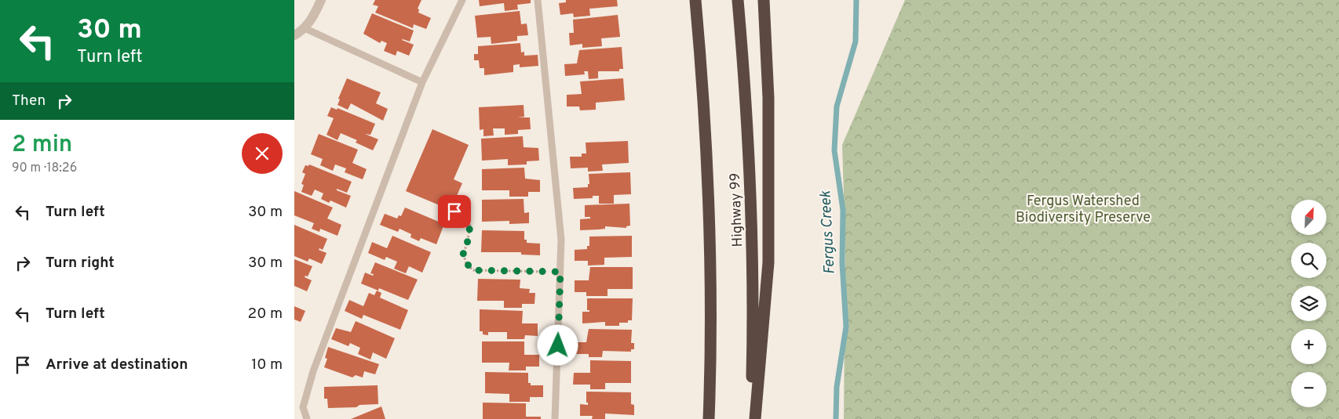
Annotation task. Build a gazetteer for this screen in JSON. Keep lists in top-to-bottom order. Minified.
{"streets":{"highway":["Highway 99"]},"water":["Fergus Creek"],"parks":["Fergus Watershed Biodiversity Preserve"],"north":"top right","page":{"turn":["30 m","Turn left"],"then":"Then","heading":["2 min","90 m · 18:26"],"list":[{"name":"Turn left","value":"30 m"},{"name":"Turn right","value":"30 m"},{"name":"Turn left","value":"20 m"},{"name":"Arrive at destination","value":"10 m"}],"map_buttons":["+","−"]}}
